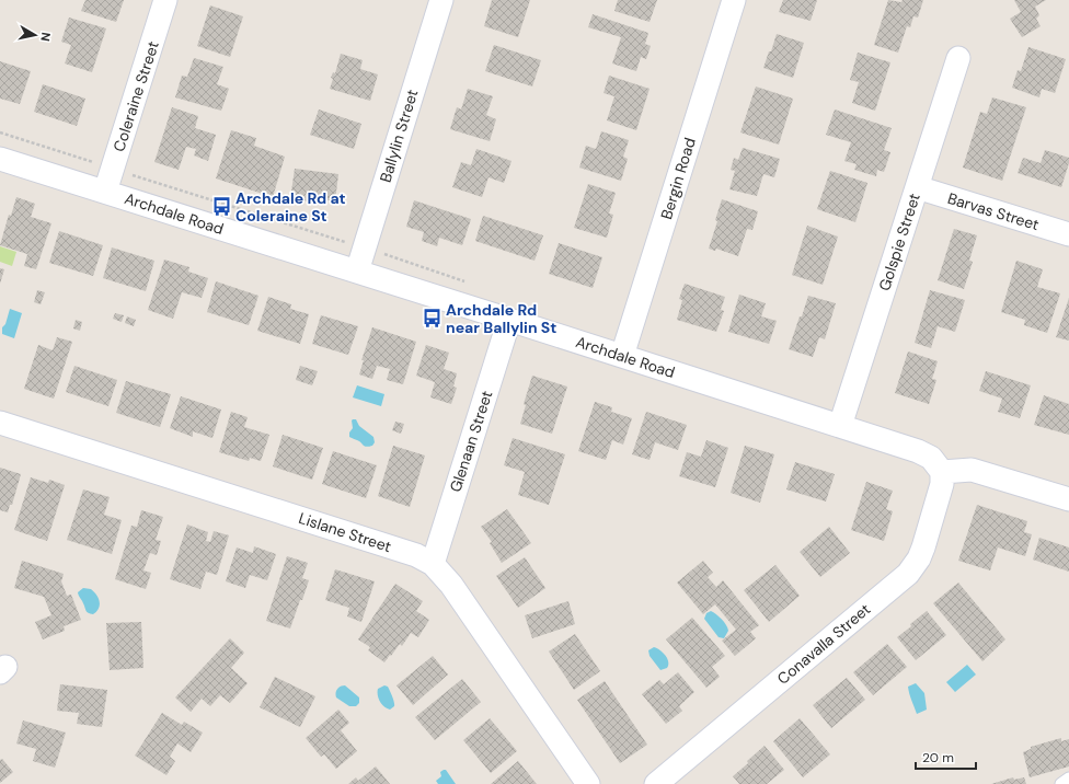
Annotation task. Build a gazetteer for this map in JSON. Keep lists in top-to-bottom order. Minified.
{"streets":{"street":["Coleraine Street","Ballylin Street","Bergin Road","Barvas Street","Archdale Road","Golspie Street","Glenaan Street","Lislane Street","Conavalla Street"]},"crossings":[["Coleraine Street","Archdale Road"],["Ballylin Street","Archdale Road"],["Bergin Road","Archdale Road"],["Barvas Street","Golspie Street"],["Archdale Road","Golspie Street"],["Archdale Road","Glenaan Street"],["Archdale Road","Conavalla Street"],["Glenaan Street","Lislane Street"]],"places":{"bus stop":["Archdale Rd at Coleraine St","Archdale Rd near Ballylin St"]},"scale_bar":"20 m","north":"right"}
